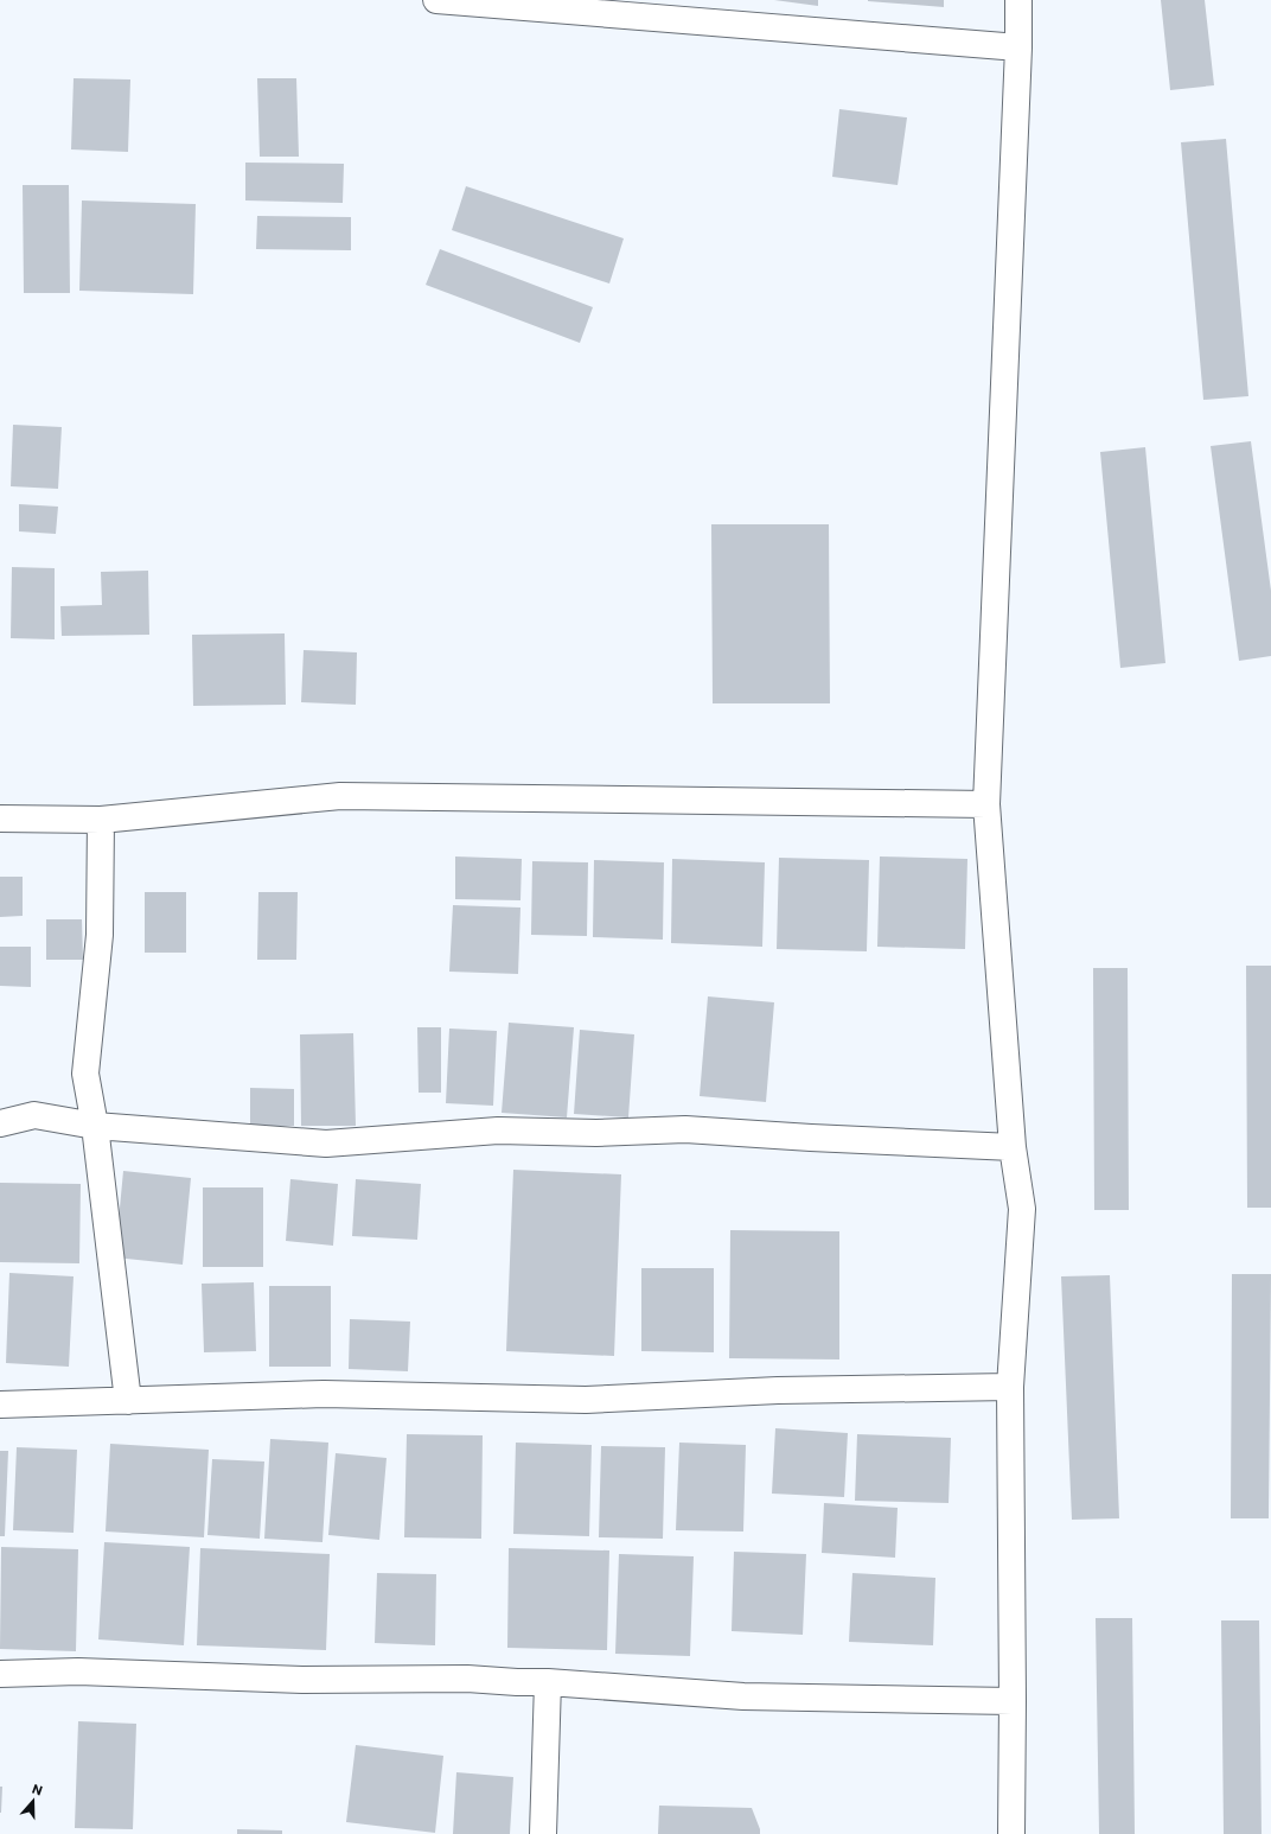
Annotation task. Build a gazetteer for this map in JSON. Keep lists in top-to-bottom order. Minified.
{"north":"top"}
